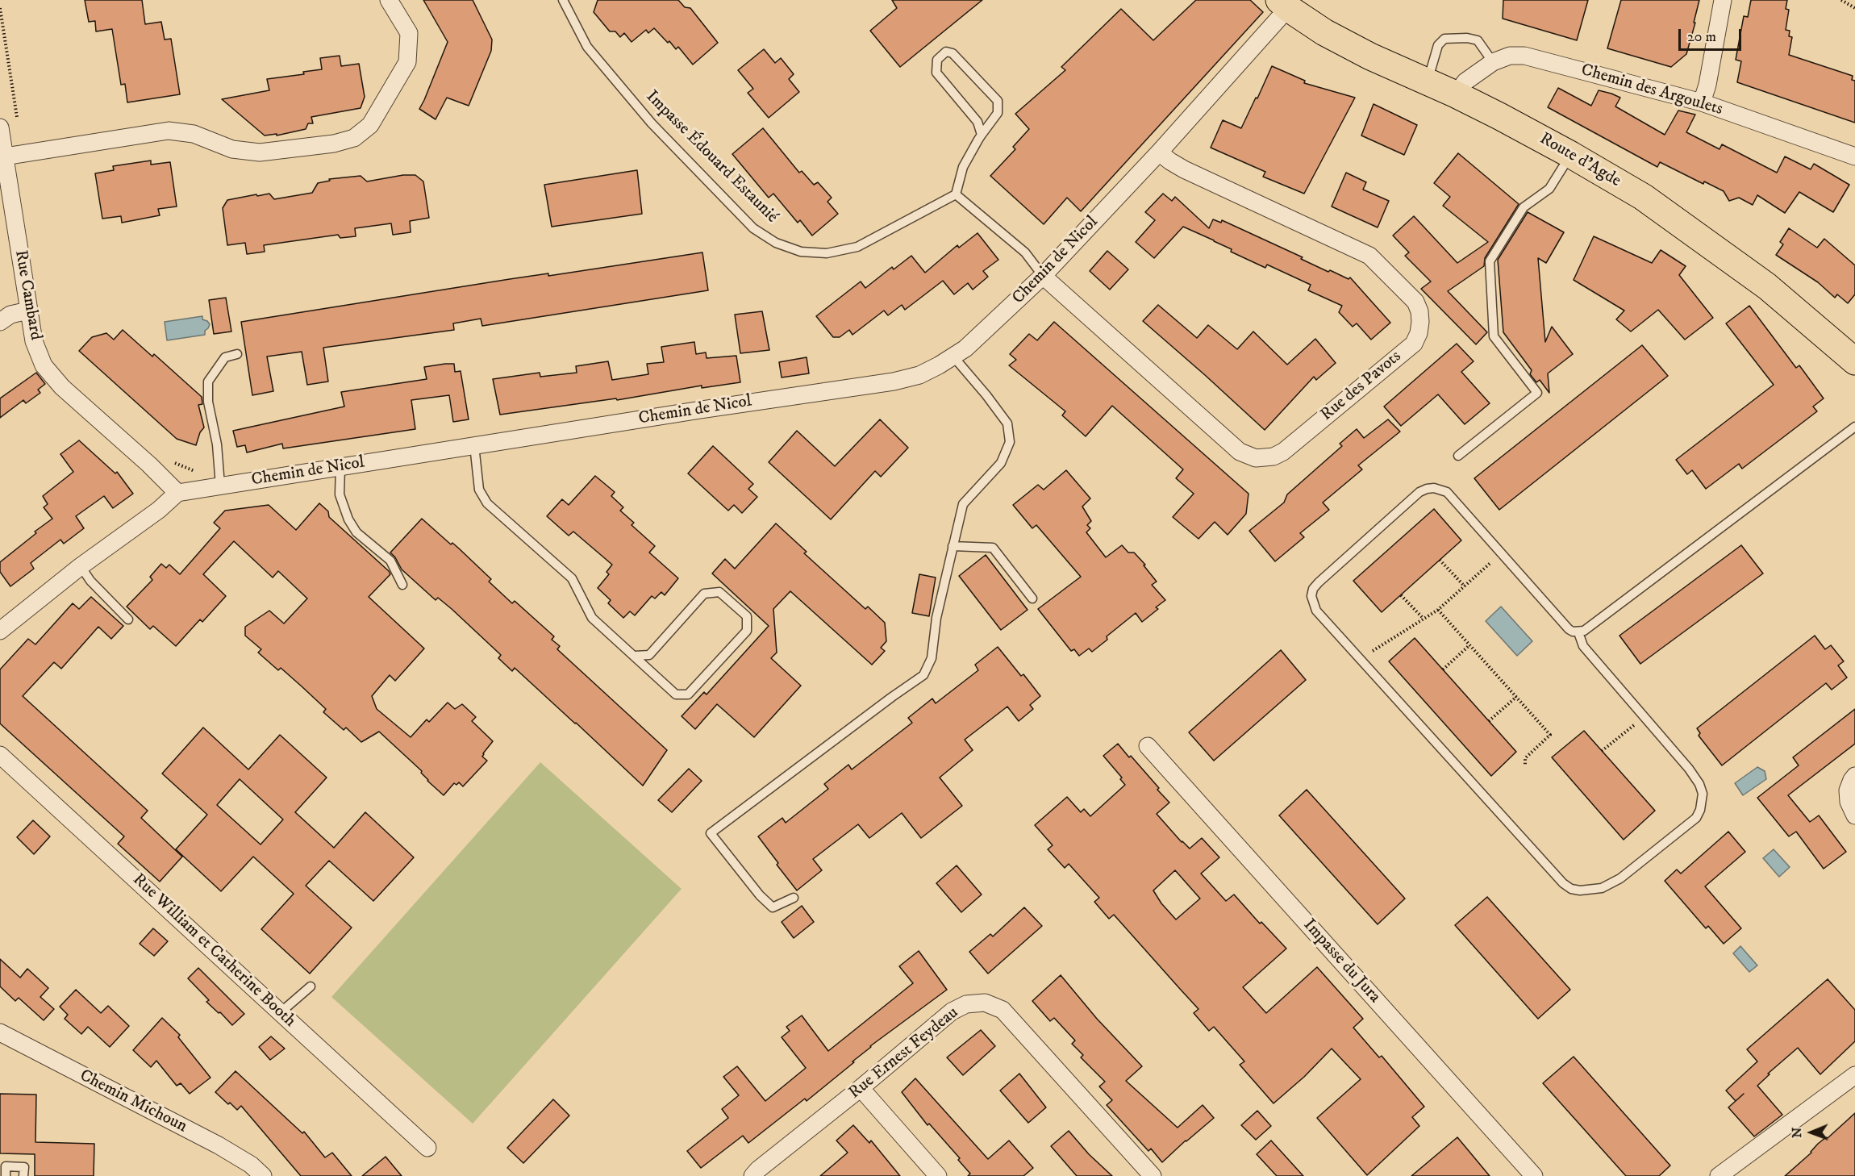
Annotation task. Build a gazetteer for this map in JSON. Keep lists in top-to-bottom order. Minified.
{"streets":{"main road":["Route d'Agde"],"street":["Chemin des Argoulets","Chemin de Nicol","Rue Cambard","Rue des Pavots","Rue William et Catherine Booth","Impasse du Jura","Rue Ernest Feydeau","Chemin Michoun"],"lane":["Impasse Édouard Estaunié"]},"crossings":[["Chemin des Argoulets","Route d'Agde"],["Route d'Agde","Chemin de Nicol"],["Chemin de Nicol","Rue Cambard"],["Chemin de Nicol","Rue des Pavots"]],"scale_bar":"20 m","north":"left"}
